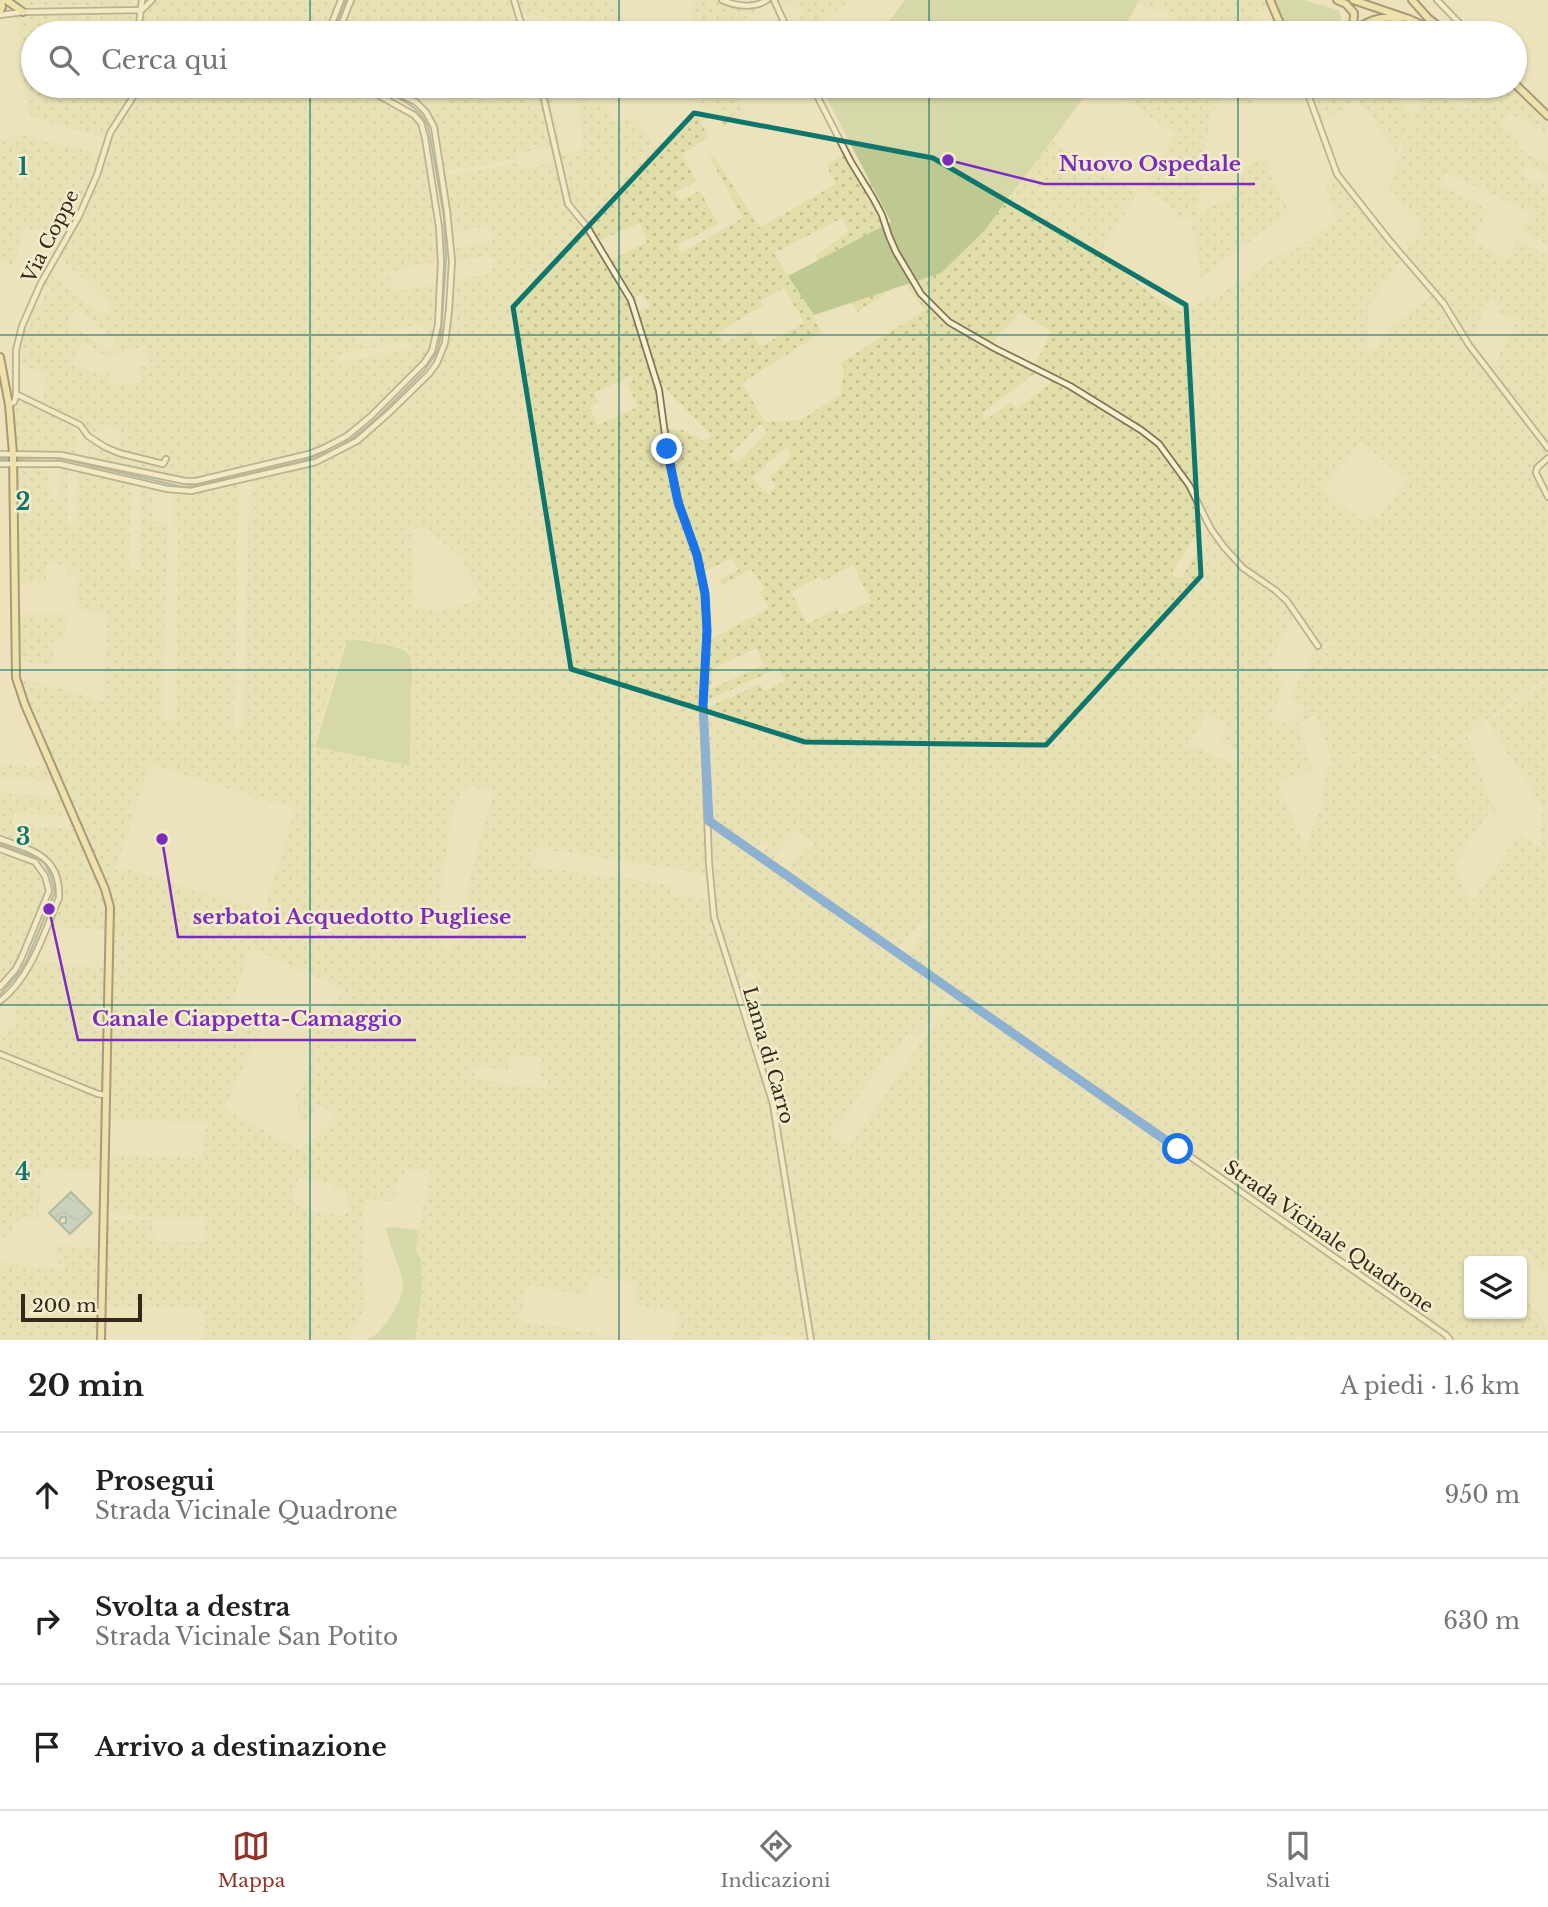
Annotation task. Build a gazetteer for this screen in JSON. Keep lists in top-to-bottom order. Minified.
{"streets":{"street":["Via Coppe","Lama di Carro","Strada Vicinale Quadrone"]},"crossings":[["Lama di Carro","Strada Vicinale Quadrone"]],"places":["Nuovo Ospedale","serbatoi Acquedotto Pugliese","Canale Ciappetta-Camaggio"],"scale_bar":"200 m","page":{"search":"Cerca qui","scale":"200 m","heading":["20 min","A piedi · 1.6 km"],"list":[["Prosegui","Strada Vicinale Quadrone","950 m"],["Svolta a destra","Strada Vicinale San Potito","630 m"],"Arrivo a destinazione"],"nav":["Mappa","Indicazioni","Salvati"]},"grid":{"rows":["1","2","3","4"]}}
